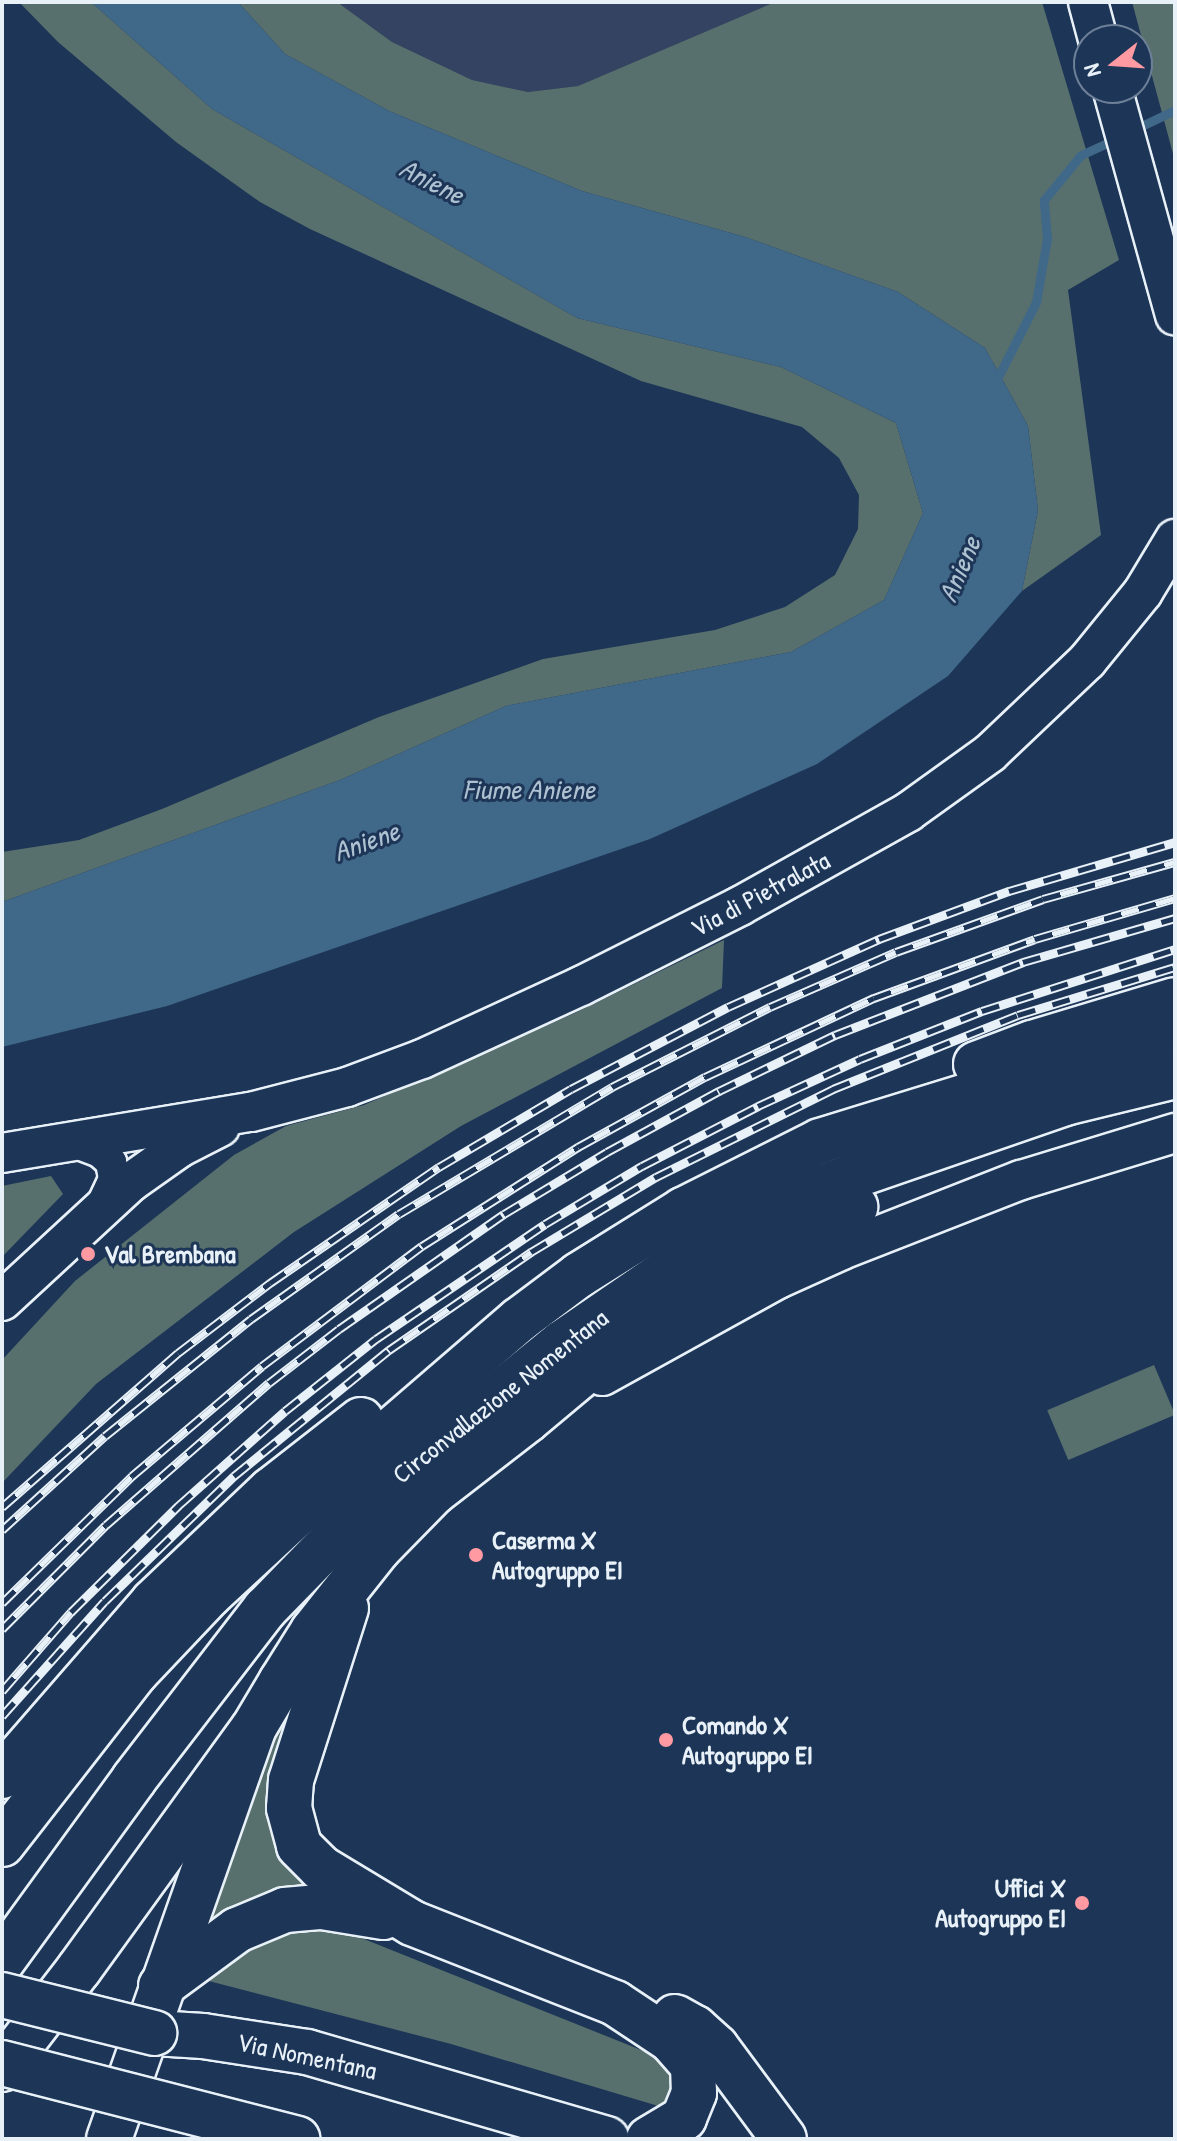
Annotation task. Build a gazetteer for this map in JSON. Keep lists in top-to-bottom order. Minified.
{"streets":{"main road":["Circonvallazione Nomentana","Via Nomentana"],"street":["Via di Pietralata"]},"water":["Aniene","Fiume Aniene"],"places":["Val Brembana","Caserma X Autogruppo EI","Comando X Autogruppo EI","Uffici X Autogruppo EI"],"north":"left"}
